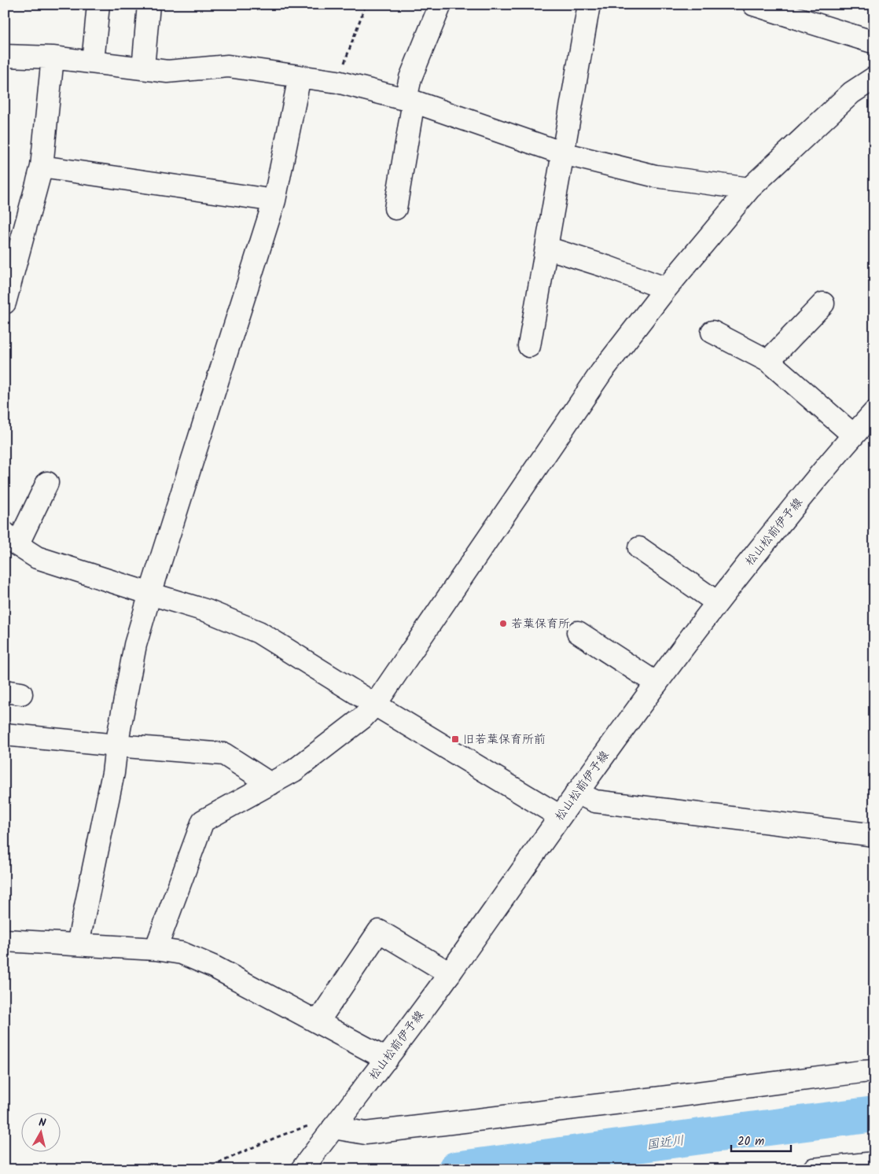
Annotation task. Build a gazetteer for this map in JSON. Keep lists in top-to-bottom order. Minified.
{"streets":{"street":["松山松前伊予線"]},"water":["国近川"],"places":{"other":["若葉保育所"],"transit":["旧若葉保育所前"]},"scale_bar":"20 m","north":"top"}
